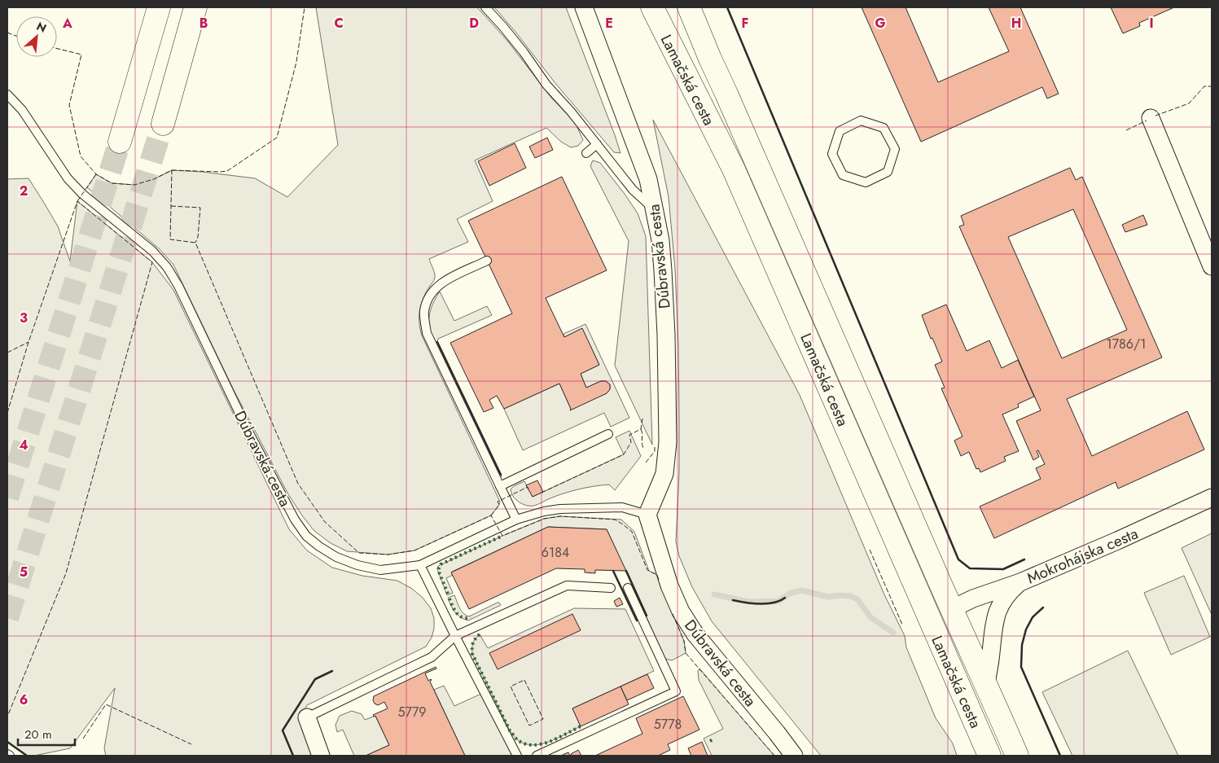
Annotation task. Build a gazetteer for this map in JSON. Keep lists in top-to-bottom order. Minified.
{"streets":{"main road":["Lamačská cesta"],"street":["Dúbravská cesta","Mokrohájska cesta"]},"crossings":[["Lamačská cesta","Mokrohájska cesta"]],"house_numbers":["1786/1","6184","5779","5778"],"scale_bar":"20 m","north":"top right","grid":{"columns":["A","B","C","D","E","F","G","H","I"],"rows":["2","3","4","5","6"]}}
